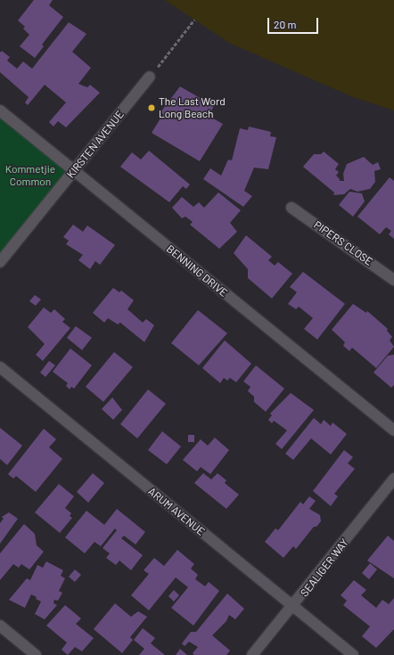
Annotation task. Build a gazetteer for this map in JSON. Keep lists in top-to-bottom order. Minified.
{"streets":{"street":["KIRSTEN AVENUE","PIPERS CLOSE","BENNING DRIVE","ARUM AVENUE","SEALIGER WAY"]},"crossings":[["KIRSTEN AVENUE","BENNING DRIVE"],["ARUM AVENUE","SEALIGER WAY"]],"parks":["Kommetjie Common"],"places":["The Last Word Long Beach"],"scale_bar":"20 m"}
